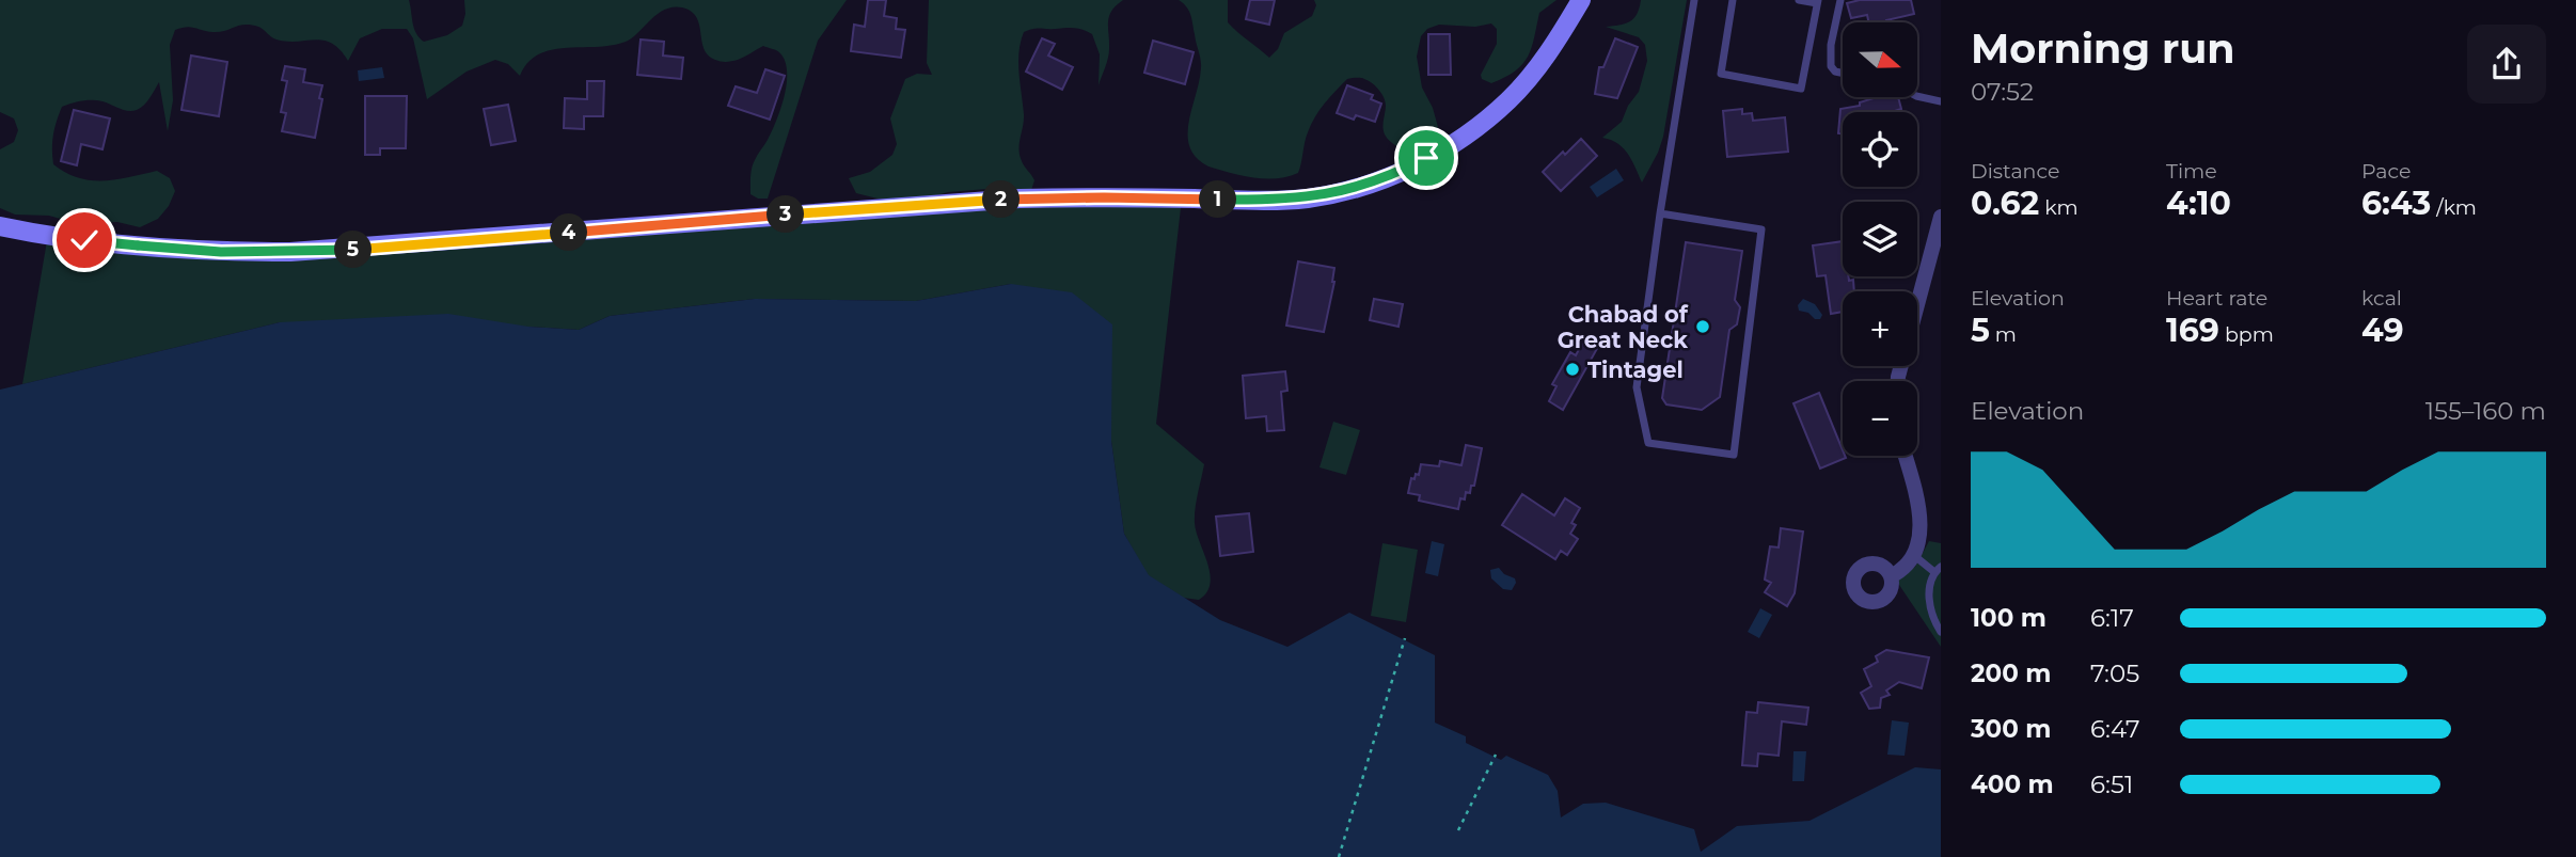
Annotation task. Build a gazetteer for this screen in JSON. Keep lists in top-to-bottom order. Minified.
{"places":["Chabad of Great Neck","Tintagel"],"north":"right","page":{"heading":["Morning run","07:52"],"map_buttons":["+","−"],"stats":[["Distance","0.62 km"],["Time","4:10"],["Pace","6:43 /km"],["Elevation","5 m"],["Heart rate","169 bpm"],["kcal","49"]],"pins":["1","2","3","4","5"],"chart":["Elevation","155–160 m"],"list":[{"name":"100 m","note":"6:17"},{"name":"200 m","note":"7:05"},{"name":"300 m","note":"6:47"},{"name":"400 m","note":"6:51"}]}}
